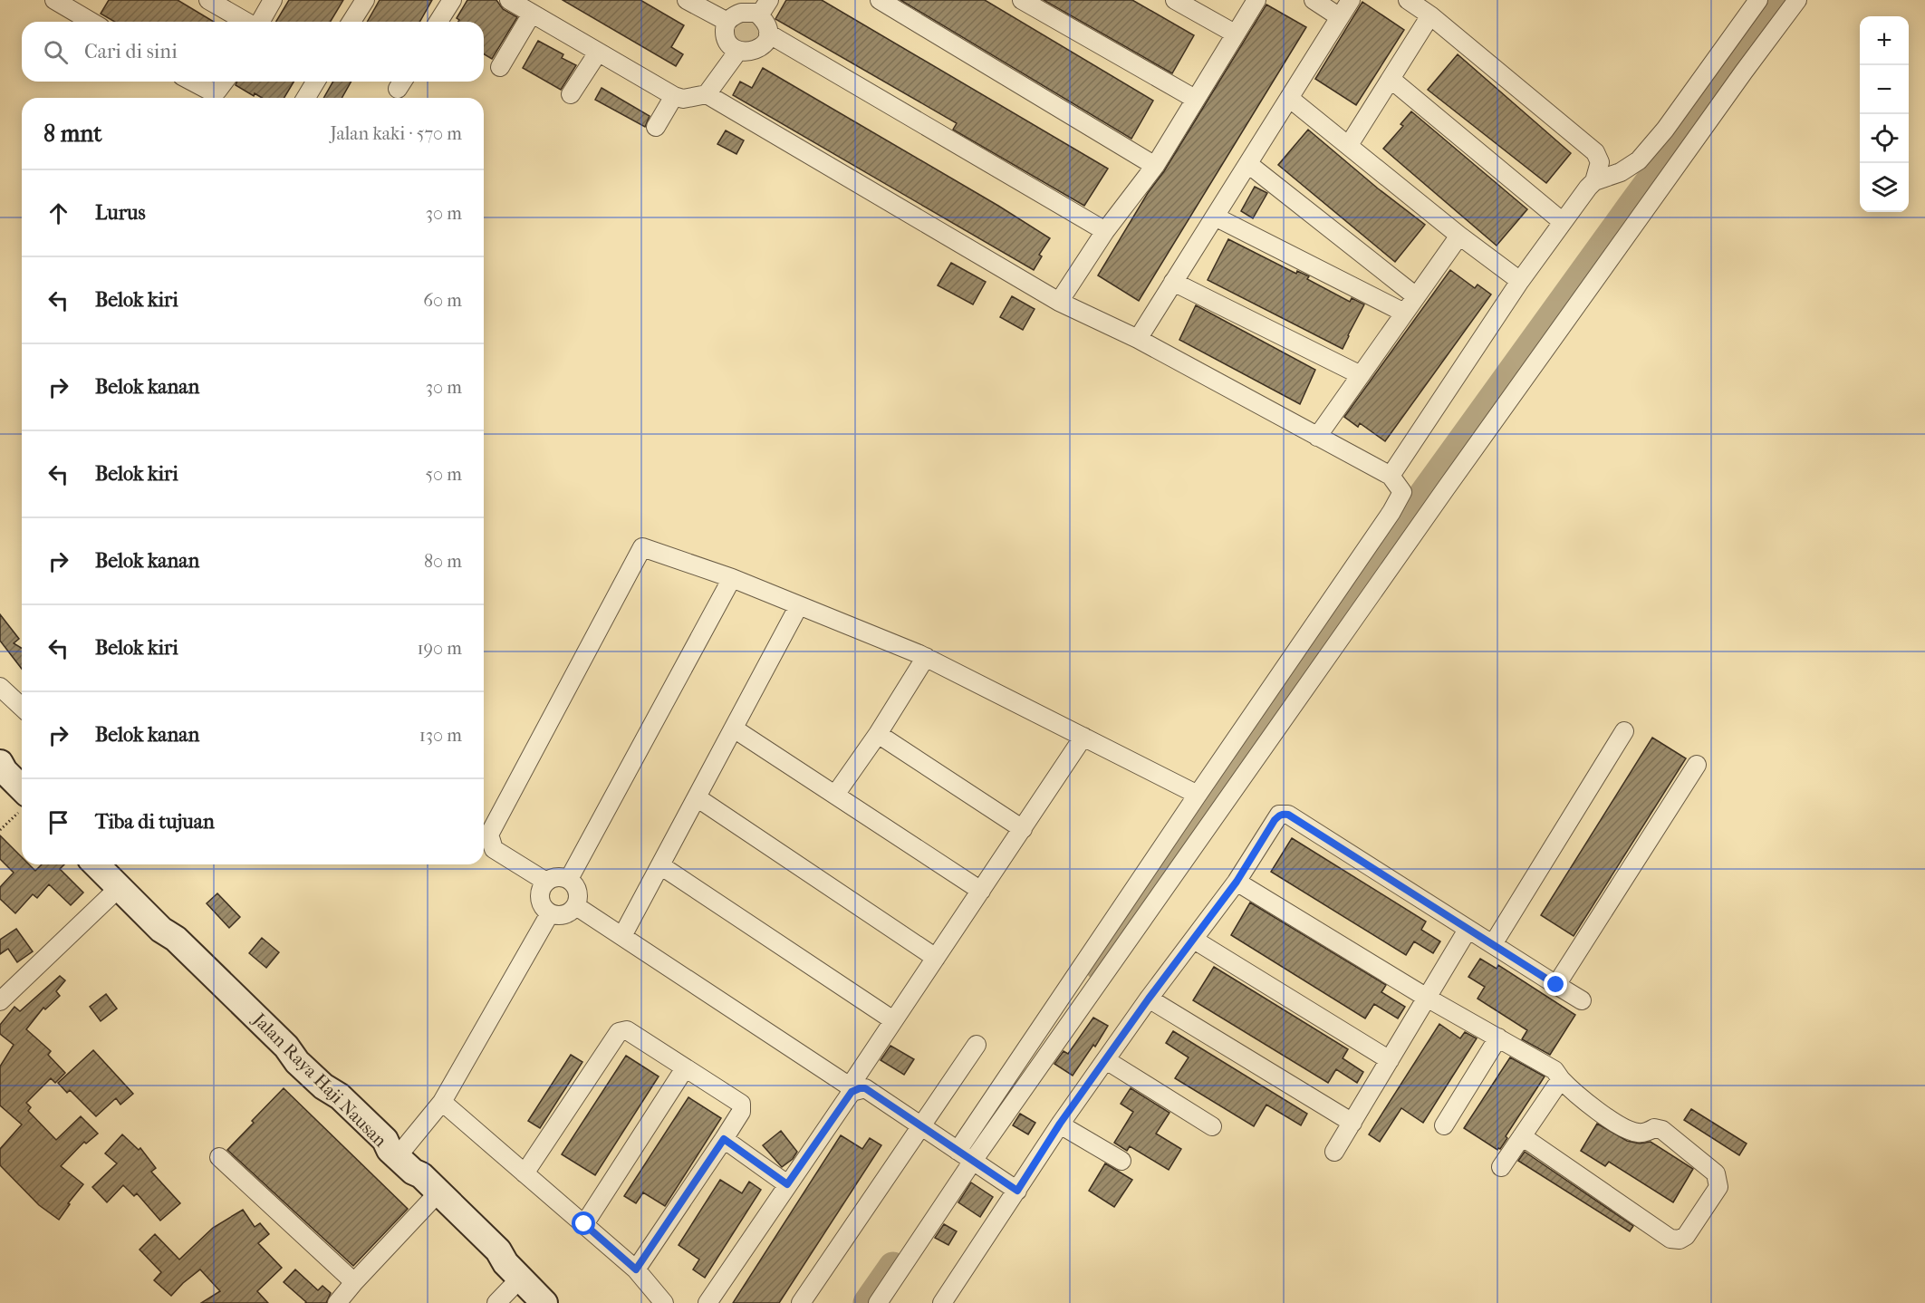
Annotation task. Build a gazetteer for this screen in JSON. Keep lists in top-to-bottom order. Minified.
{"streets":{"street":["Jalan Raya Haji Nausan"]},"page":{"map_buttons":["+","−"],"search":"Cari di sini","heading":["8 mnt","Jalan kaki · 570 m"],"list":[["Lurus","30 m"],["Belok kiri","60 m"],["Belok kanan","30 m"],["Belok kiri","50 m"],["Belok kanan","80 m"],["Belok kiri","190 m"],["Belok kanan","130 m"],"Tiba di tujuan"]}}
